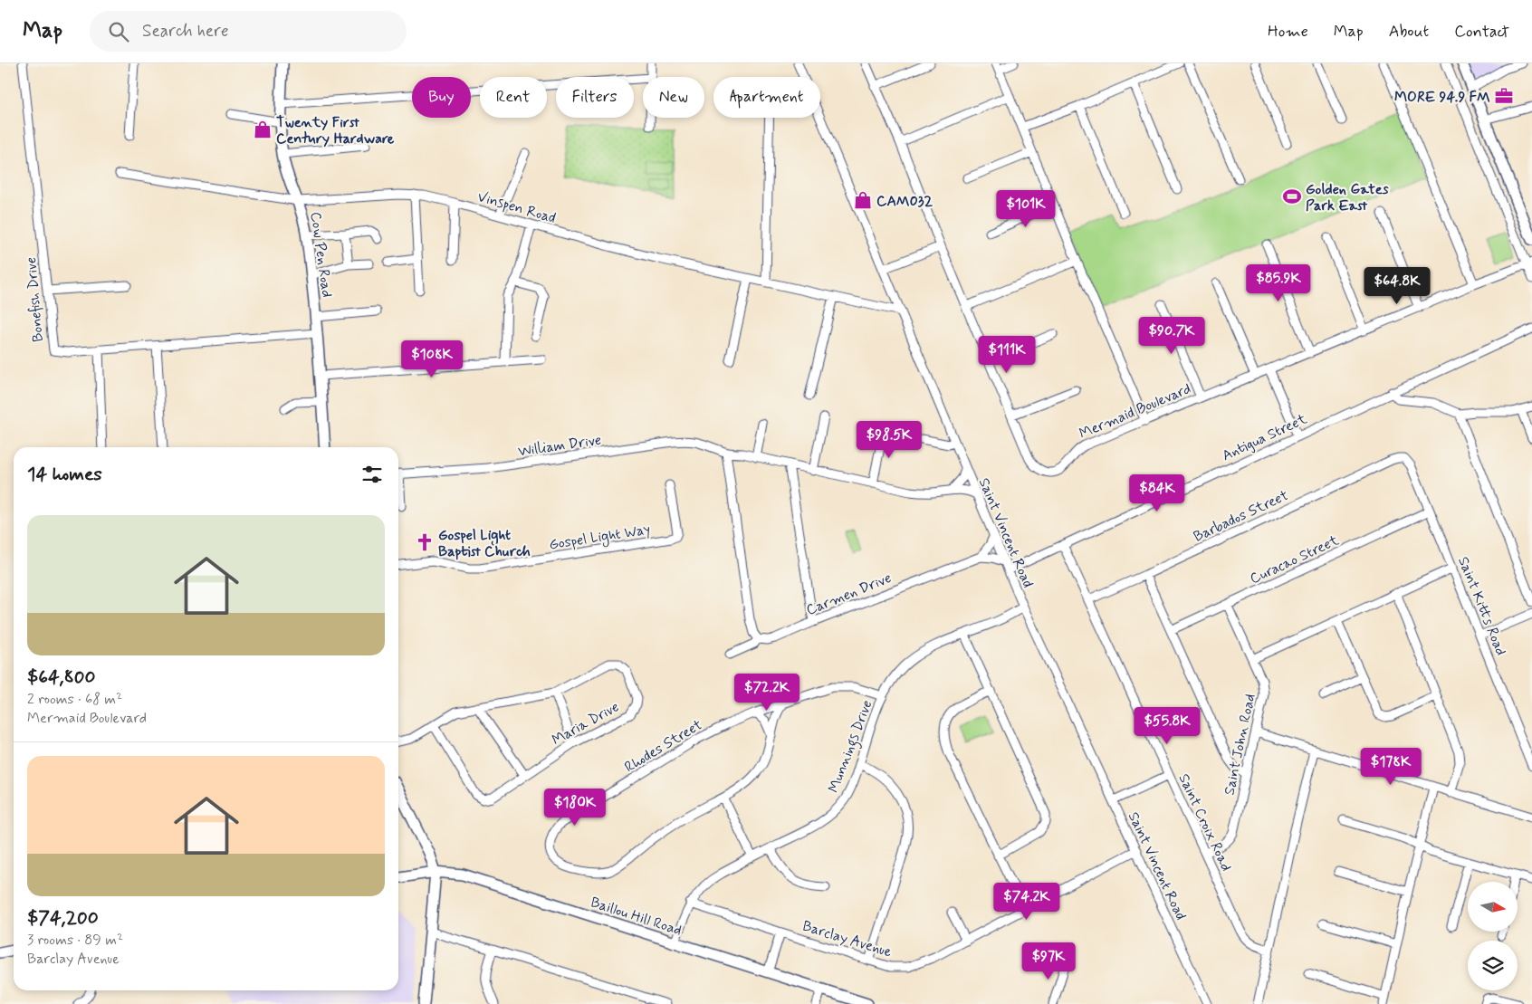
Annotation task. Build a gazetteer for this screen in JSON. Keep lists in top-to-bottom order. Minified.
{"streets":{"main road":["Cow Pen Road","Baillou Hill Road"],"street":["Vinspen Road","Bonefish Drive","Mermaid Boulevard","Antigua Street","William Drive","Barbados Street","Saint Vincent Road","Gospel Light Way","Curacao Street","Carmen Drive","Saint Kitts Road","Maria Drive","Saint John Road","Rhodes Street","Munnings Drive","Saint Croix Road","Barclay Avenue"]},"crossings":[["Vinspen Road","Cow Pen Road"],["Vinspen Road","Saint Vincent Road"],["Cow Pen Road","Bonefish Drive"],["Antigua Street","Saint Vincent Road"],["Antigua Street","Saint Croix Road"],["William Drive","Saint Vincent Road"],["Barbados Street","Saint Kitts Road"],["Barbados Street","Saint Croix Road"],["Saint Vincent Road","Munnings Drive"],["Saint Vincent Road","Barclay Avenue"],["Curacao Street","Saint Kitts Road"],["Curacao Street","Saint John Road"],["Saint John Road","Saint Croix Road"],["Rhodes Street","Munnings Drive"],["Munnings Drive","Baillou Hill Road"],["Munnings Drive","Barclay Avenue"]],"places":{"office":["MORE 94.9 FM"],"shop":["Twenty First Century Hardware","CAM032"],"sports":["Golden Gates Park East"],"church":["Gospel Light Baptist Church"]},"north":"right","page":{"header":"Map","search":"Search here","nav":["Home","Map","About","Contact"],"chip":["Buy","Rent","Filters","New","Apartment"],"price":["$101K","$85.9K","$64.8K","$90.7K","$111K","$108K","$98.5K","$84K","$72.2K","$55.8K","$178K","$180K","$74.2K","$97K"],"heading":"14 homes","list":[{"name":"$64,800","note":"2 rooms · 68 m² · Mermaid Boulevard"},{"name":"$74,200","note":"3 rooms · 89 m² · Barclay Avenue"}]}}
